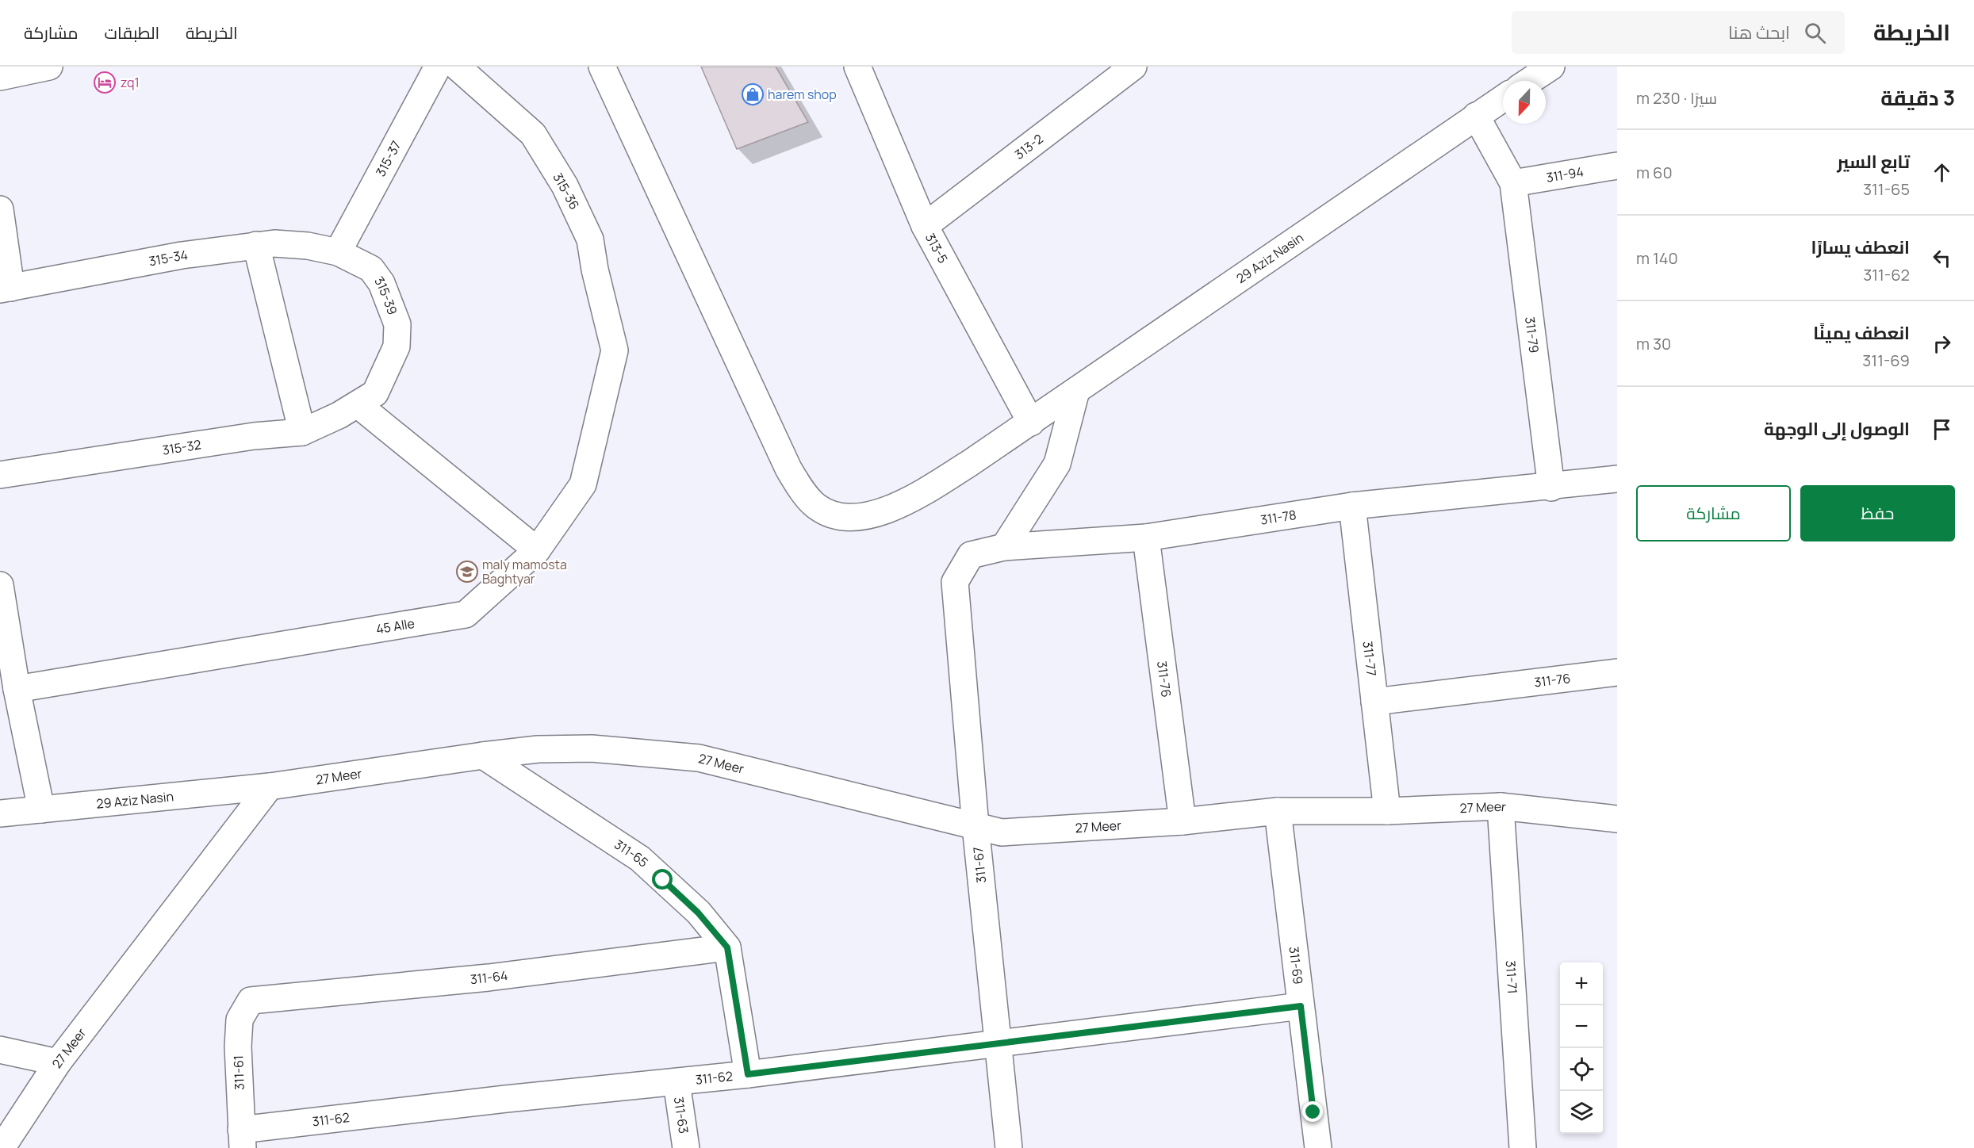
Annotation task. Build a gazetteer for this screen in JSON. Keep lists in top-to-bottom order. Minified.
{"streets":{"street":["313-2","315-37","311-94","315-36","313-5","315-34","29 Aziz Nasin","315-39","311-79","315-32","311-78","45 Alle","311-77","311-76","27 Meer","311-65","311-67","311-69","311-64","311-71","311-61","311-62","311-63"]},"crossings":[["313-2","313-5"],["315-37","315-34"],["315-37","315-39"],["311-94","311-79"],["315-36","45 Alle"],["313-5","29 Aziz Nasin"],["315-34","315-39"],["29 Aziz Nasin","27 Meer"],["315-39","315-32"],["311-79","311-78"],["311-78","311-77"],["311-78","311-76"],["311-78","311-67"],["311-77","311-76"],["311-77","27 Meer"],["311-76","27 Meer"],["27 Meer","311-65"],["27 Meer","311-67"],["27 Meer","311-69"],["27 Meer","311-71"],["311-65","311-64"],["311-67","311-62"],["311-69","311-62"],["311-64","311-61"],["311-61","311-62"],["311-62","311-63"]],"places":{"hotel":["zq1"],"shop":["harem shop"],"school or university":["maly mamosta Baghtyar"]},"north":"bottom","page":{"header":"الخريطة","search":"ابحث هنا","nav":["الخريطة","الطبقات","مشاركة"],"heading":["3 دقيقة","سيرًا · 230 m"],"list":[["تابع السير","311-65","60 m"],["انعطف يسارًا","311-62","140 m"],["انعطف يمينًا","311-69","30 m"],"الوصول إلى الوجهة"],"buttons":["حفظ","مشاركة"],"map_buttons":["+","−"]}}
